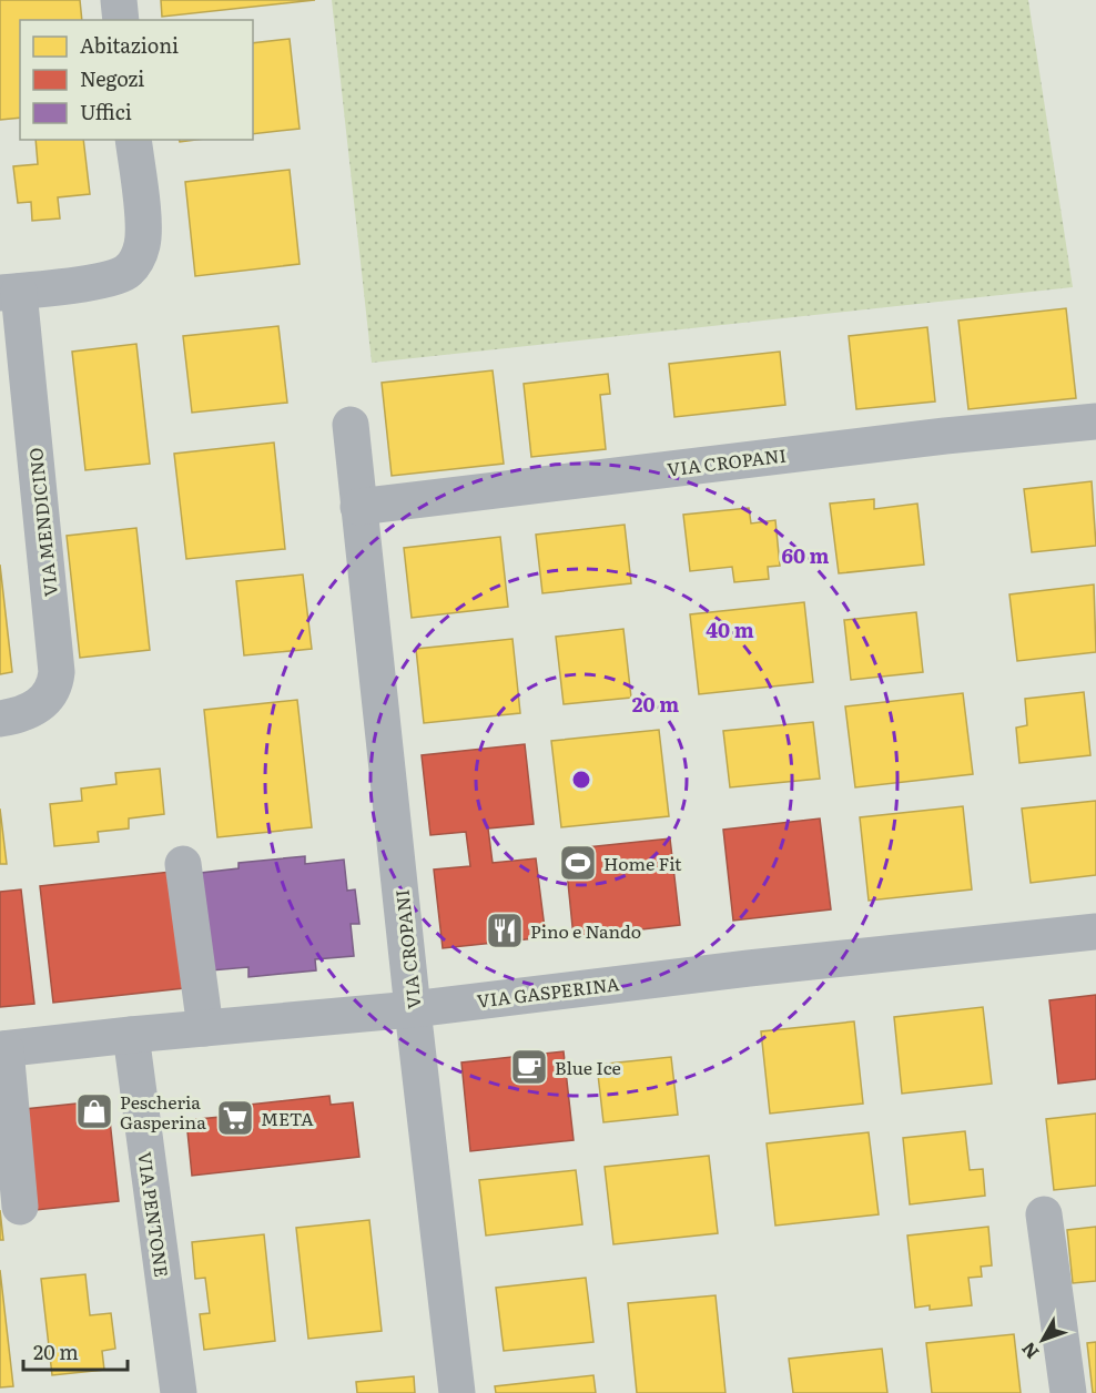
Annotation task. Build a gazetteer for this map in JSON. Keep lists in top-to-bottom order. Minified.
{"streets":{"street":["VIA CROPANI","VIA MENDICINO","VIA GASPERINA","VIA PENTONE"]},"crossings":[["VIA CROPANI","VIA GASPERINA"],["VIA GASPERINA","VIA PENTONE"]],"places":{"sports":["Home Fit"],"restaurant":["Pino e Nando"],"cafe":["Blue Ice"],"shop":["Pescheria Gasperina"],"supermarket":["META"]},"legend":["Abitazioni","Negozi","Uffici"],"scale_bar":"20 m","north":"bottom left","rings":["60 m","40 m","20 m"]}
